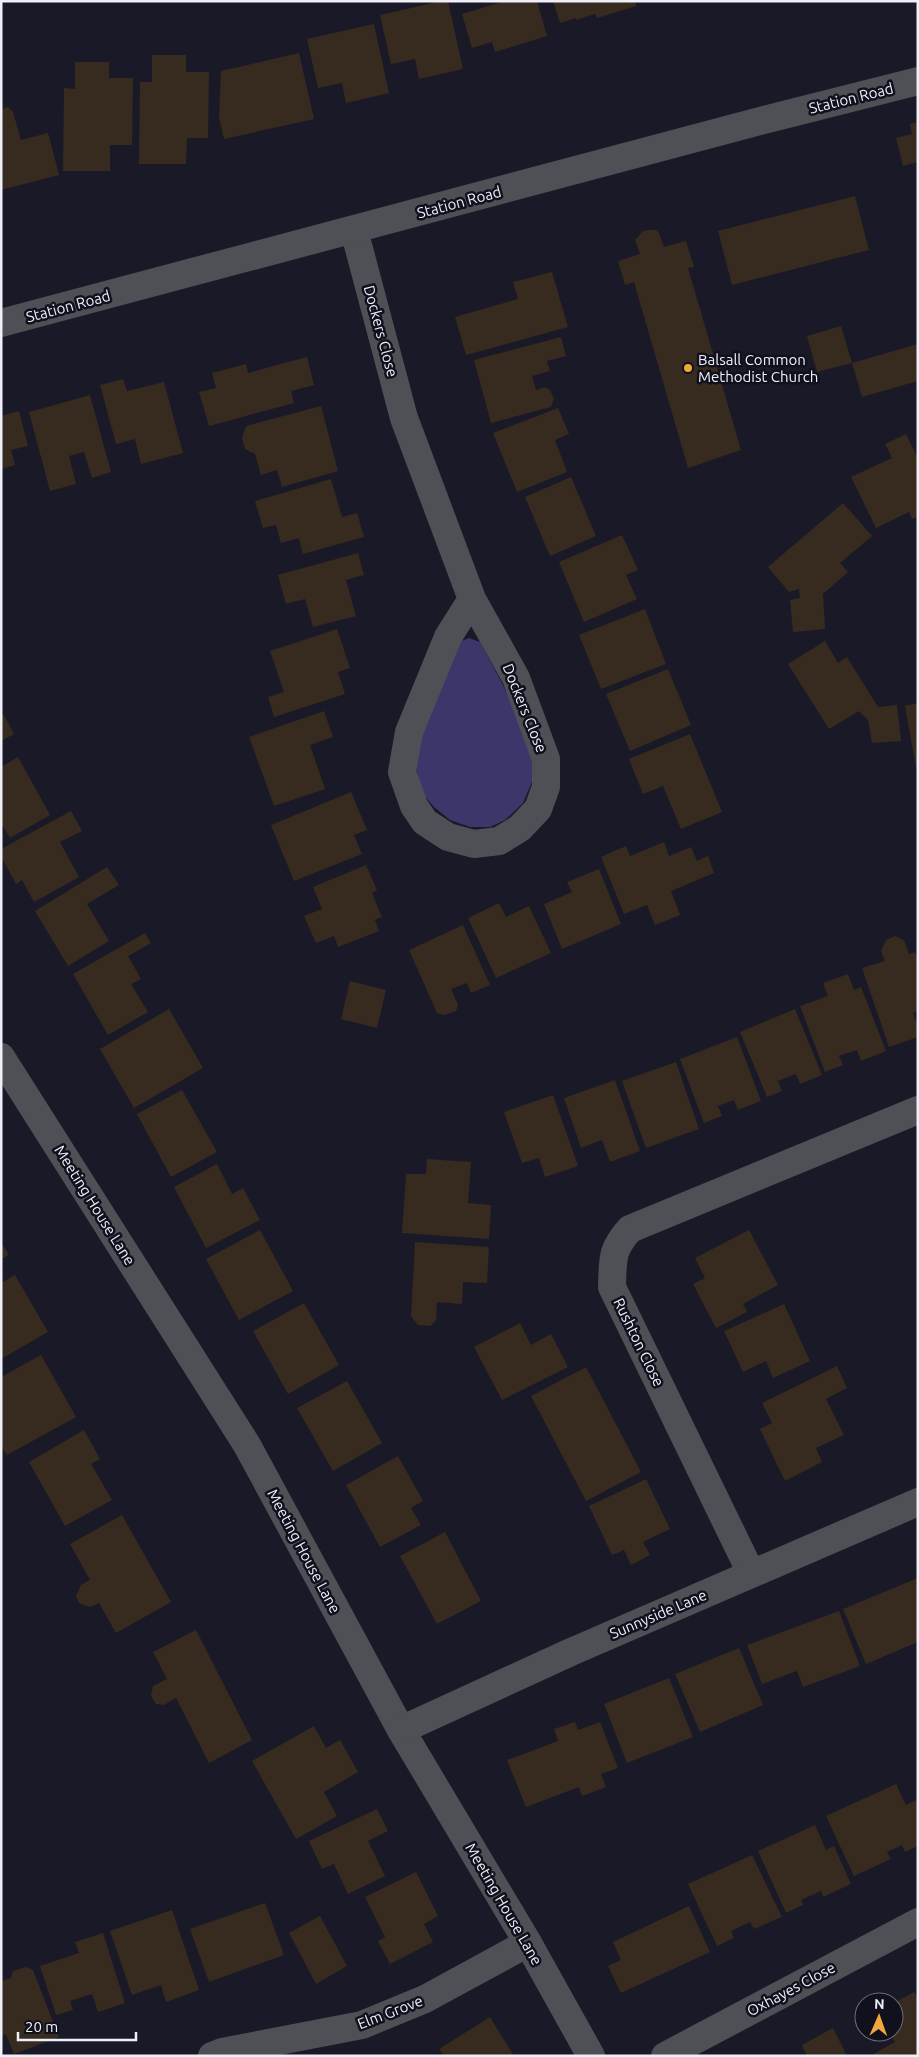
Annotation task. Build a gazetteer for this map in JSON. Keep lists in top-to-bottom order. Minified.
{"streets":{"street":["Station Road","Dockers Close","Meeting House Lane","Rushton Close","Sunnyside Lane","Oxhayes Close","Elm Grove"]},"crossings":[["Station Road","Dockers Close"],["Meeting House Lane","Sunnyside Lane"],["Meeting House Lane","Elm Grove"],["Rushton Close","Sunnyside Lane"]],"places":["Balsall Common Methodist Church"],"scale_bar":"20 m","north":"top"}
